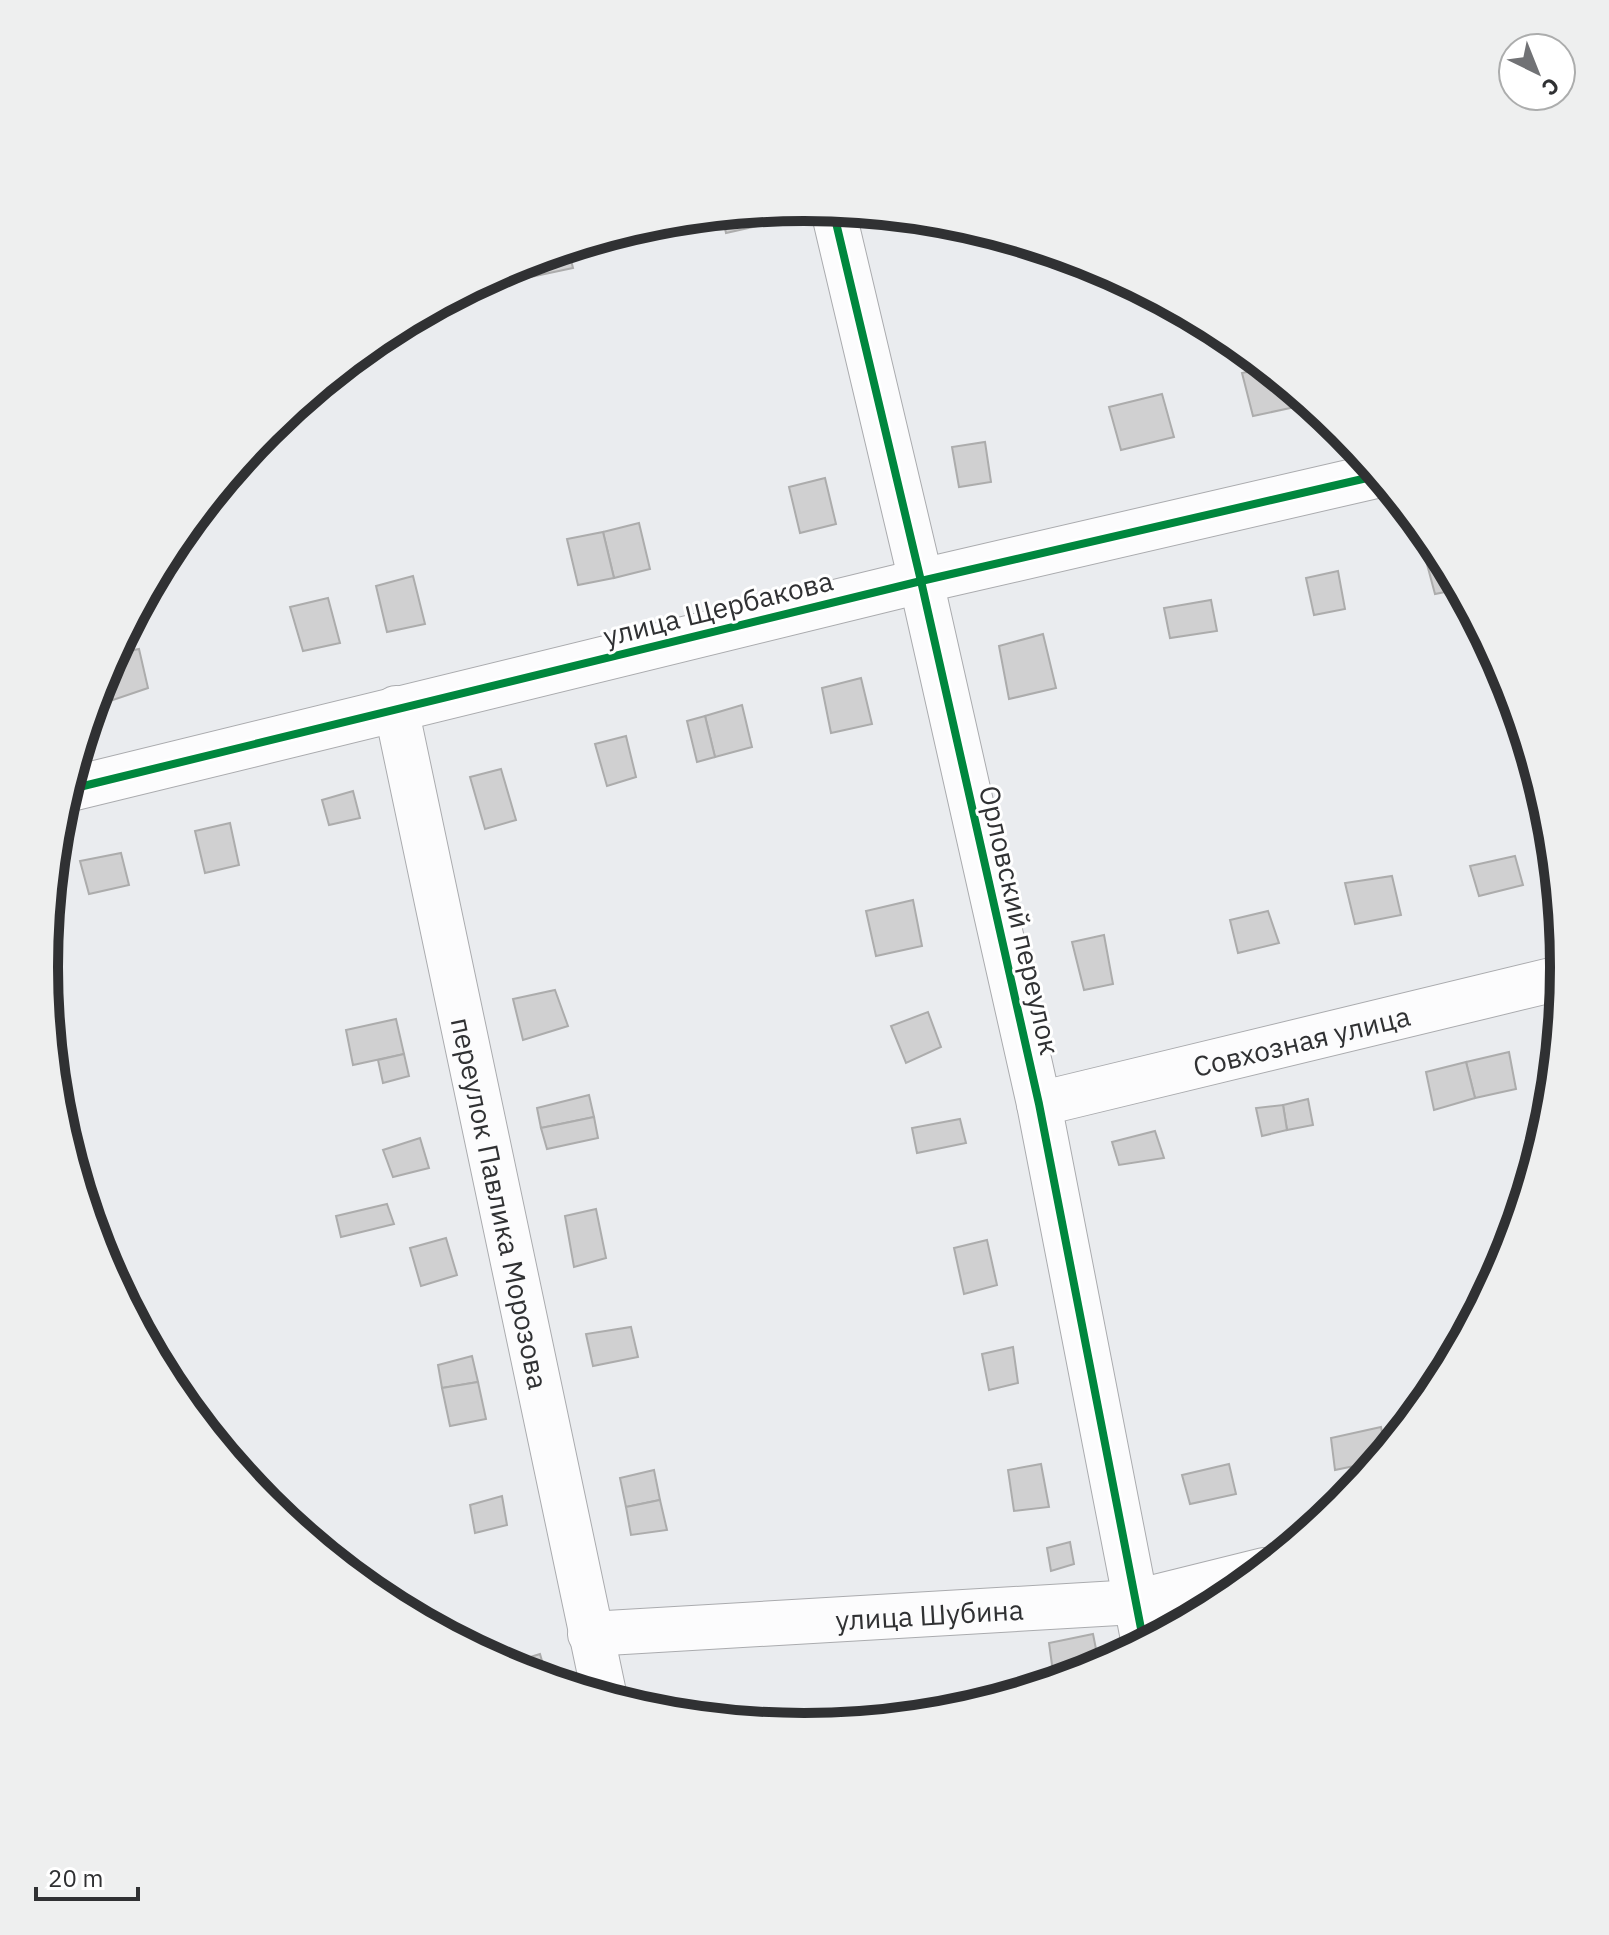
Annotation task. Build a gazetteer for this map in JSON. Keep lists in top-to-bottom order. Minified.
{"streets":{"street":["улица Щербакова","Орловский переулок","Совхозная улица","переулок Павлика Морозова","улица Шубина"]},"crossings":[["улица Щербакова","Орловский переулок"],["улица Щербакова","переулок Павлика Морозова"],["Орловский переулок","Совхозная улица"],["Орловский переулок","улица Шубина"],["переулок Павлика Морозова","улица Шубина"]],"scale_bar":"20 m","north":"bottom right"}
